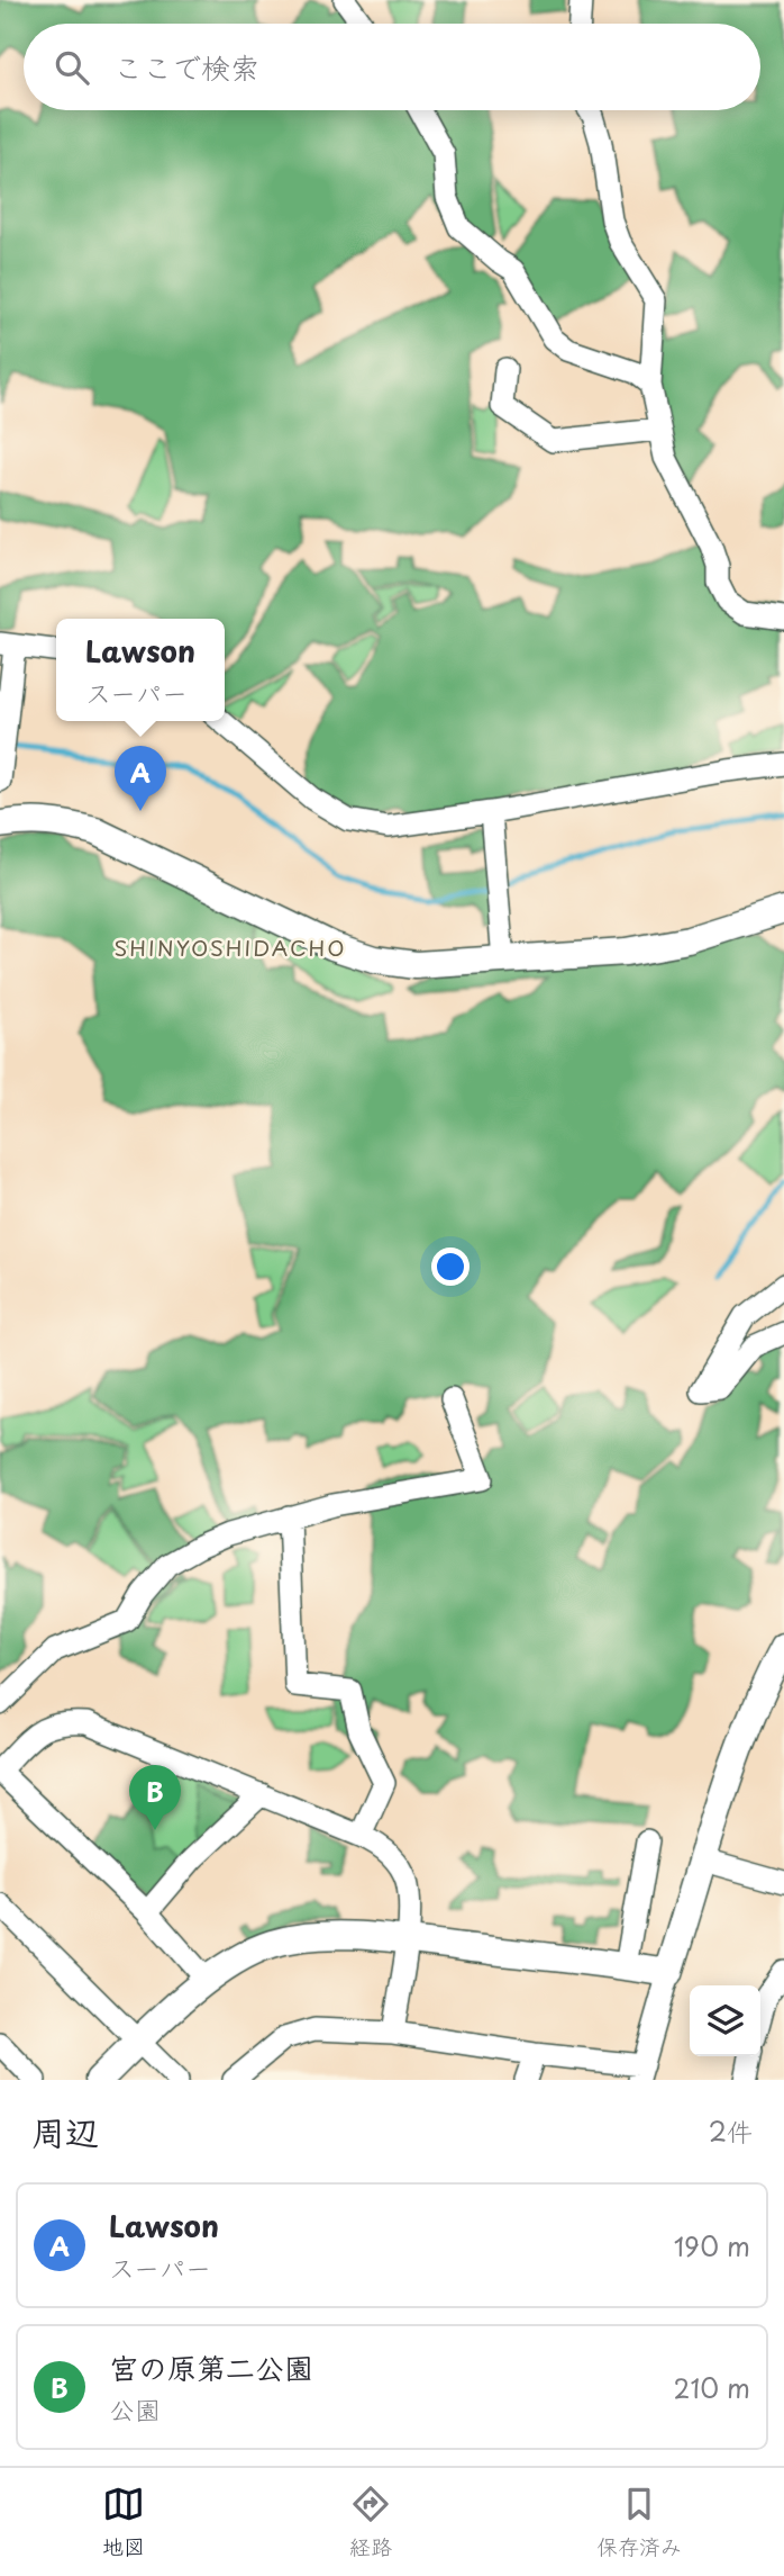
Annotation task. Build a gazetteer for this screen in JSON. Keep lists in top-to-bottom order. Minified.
{"districts":["SHINYOSHIDACHO"],"page":{"search":"ここで検索","popup":["Lawson","スーパー"],"pins":["A","B"],"heading":["周辺","2件"],"list":[{"mark":"A","name":"Lawson","note":"スーパー","value":"190 m"},{"mark":"B","name":"宮の原第二公園","note":"公園","value":"210 m"}],"nav":["地図","経路","保存済み"]}}
